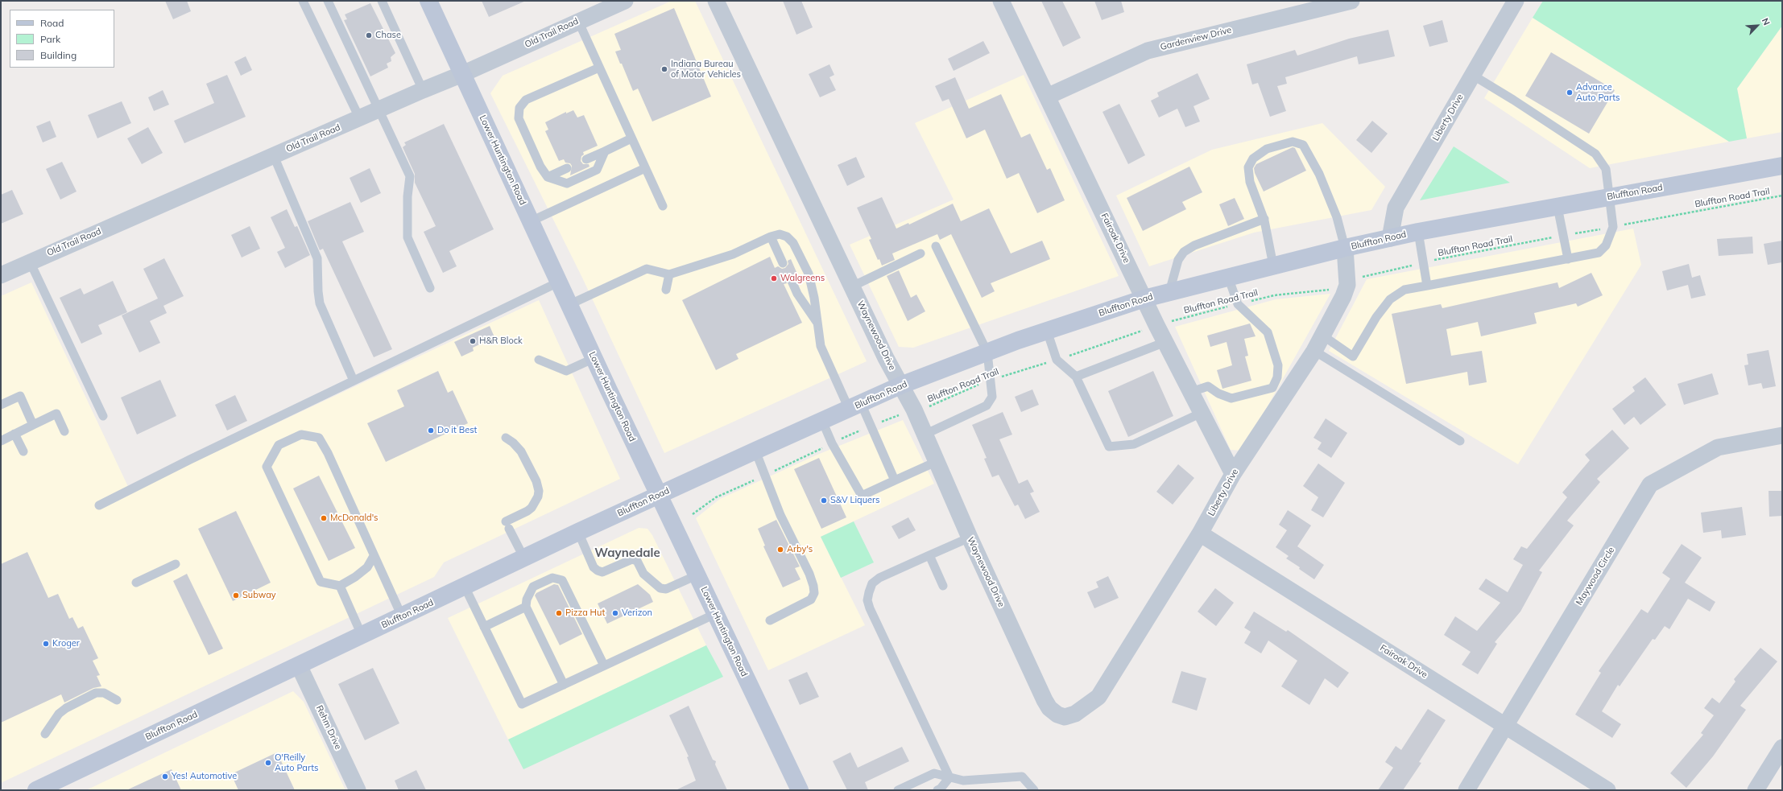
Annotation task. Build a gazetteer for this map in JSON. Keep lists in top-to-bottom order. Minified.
{"streets":{"main road":["Lower Huntington Road","Bluffton Road"],"street":["Old Trail Road","Gardenview Drive","Liberty Drive","Fairoak Drive","Waynewood Drive","Maywood Circle","Rehm Drive"],"path":["Bluffton Road Trail"]},"crossings":[["Old Trail Road","Lower Huntington Road"],["Gardenview Drive","Fairoak Drive"],["Liberty Drive","Bluffton Road"],["Liberty Drive","Bluffton Road Trail"],["Liberty Drive","Fairoak Drive"],["Liberty Drive","Waynewood Drive"],["Lower Huntington Road","Bluffton Road"],["Bluffton Road","Fairoak Drive"],["Bluffton Road","Waynewood Drive"],["Bluffton Road","Rehm Drive"],["Bluffton Road Trail","Fairoak Drive"],["Bluffton Road Trail","Waynewood Drive"],["Fairoak Drive","Maywood Circle"]],"districts":["Waynedale"],"places":["Chase","Indiana Bureau of Motor Vehicles","Advance Auto Parts","Walgreens","H&R Block","Do it Best","S&V Liquers","McDonald's","Arby's","Subway","Pizza Hut","Verizon","Kroger","O'Reilly Auto Parts","Yes! Automotive"],"legend":["Road","Park","Building"],"north":"top right"}
